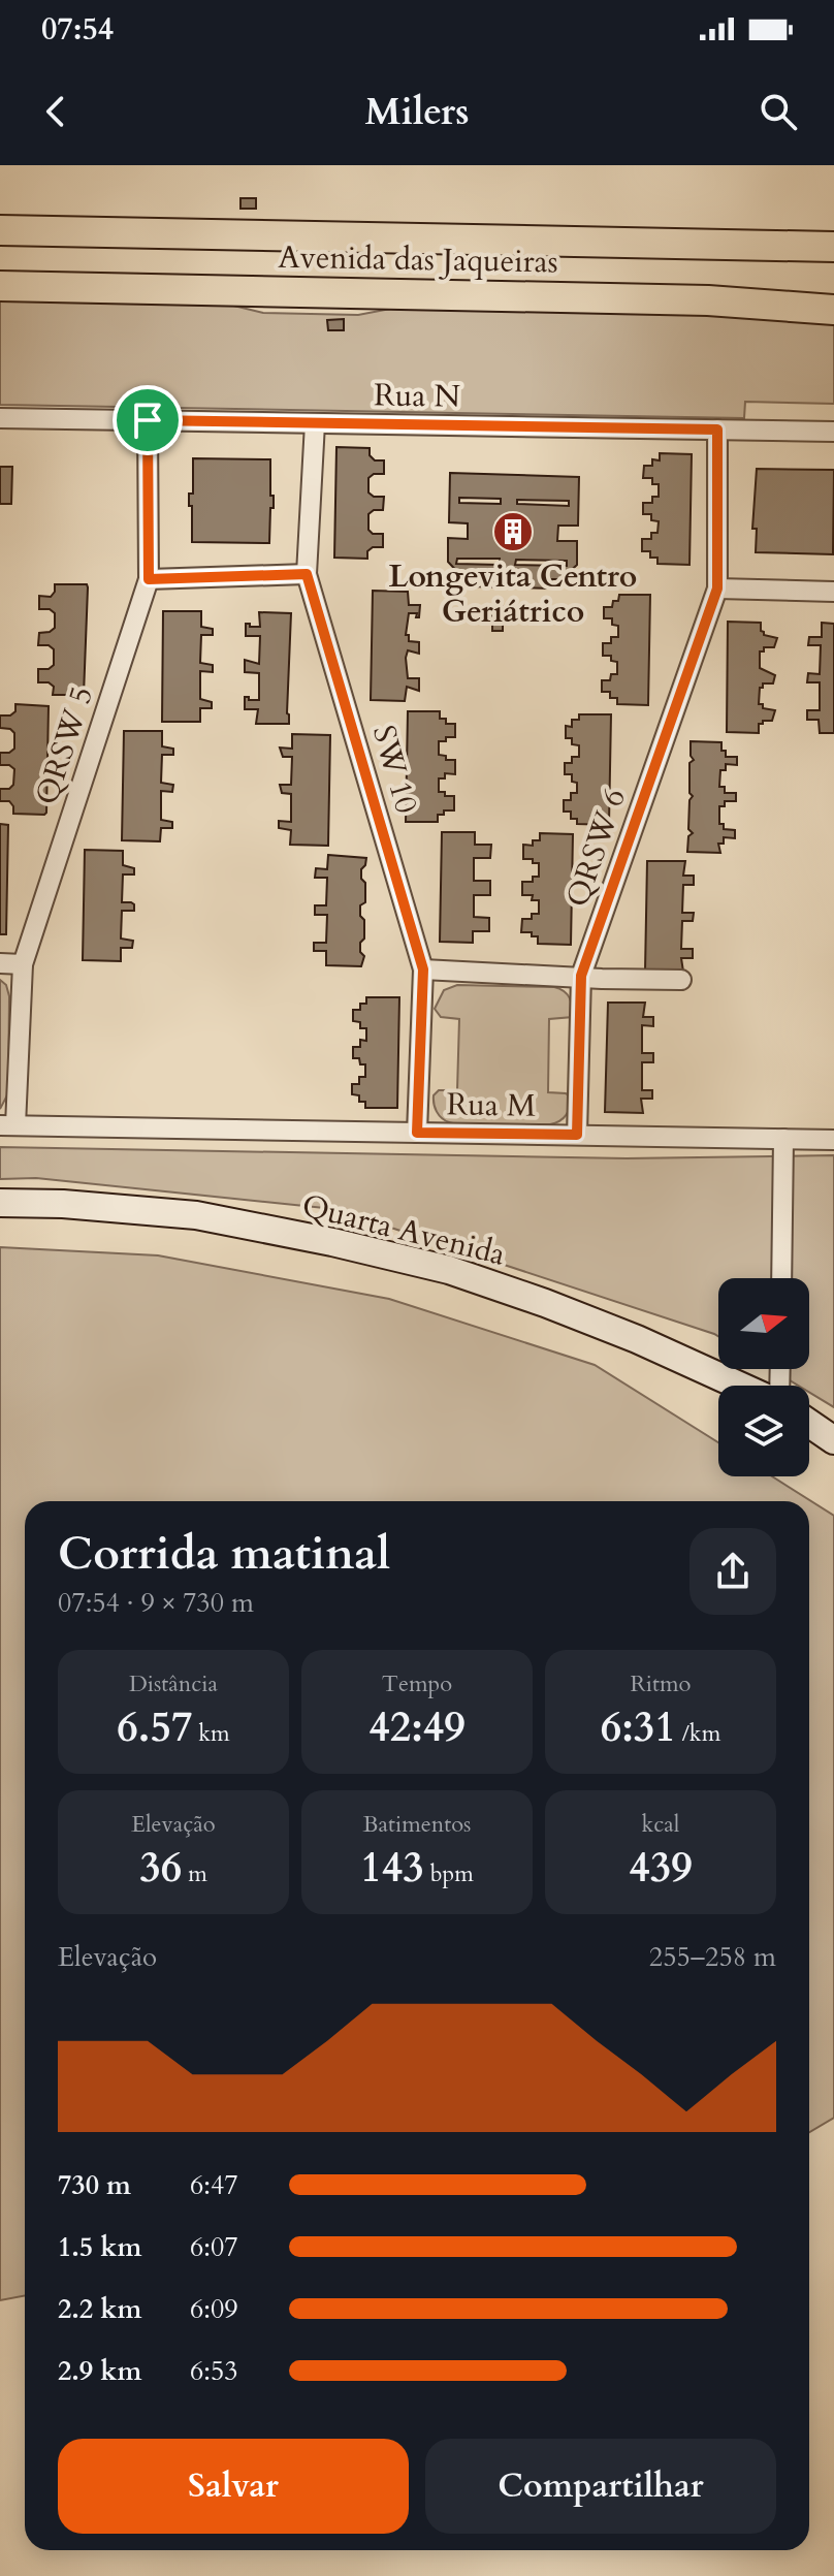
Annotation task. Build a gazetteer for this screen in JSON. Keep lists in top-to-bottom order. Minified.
{"streets":{"main road":["Avenida das Jaqueiras","Quarta Avenida"],"street":["Rua N","QRSW 5","SW 10","QRSW 6","Rua M"]},"crossings":[["Rua N","QRSW 5"],["Rua N","SW 10"],["Rua N","QRSW 6"],["QRSW 5","Rua M"],["SW 10","Rua M"],["QRSW 6","Rua M"]],"places":{"building":["Longevita Centro Geriátrico"]},"north":"right","page":{"status":"07:54","header":"Milers","heading":["Corrida matinal","07:54 · 9 × 730 m"],"stats":[["Distância","6.57 km"],["Tempo","42:49"],["Ritmo","6:31 /km"],["Elevação","36 m"],["Batimentos","143 bpm"],["kcal","439"]],"chart":["Elevação","255–258 m"],"list":[{"name":"730 m","note":"6:47"},{"name":"1.5 km","note":"6:07"},{"name":"2.2 km","note":"6:09"},{"name":"2.9 km","note":"6:53"}],"buttons":["Salvar","Compartilhar"]}}
